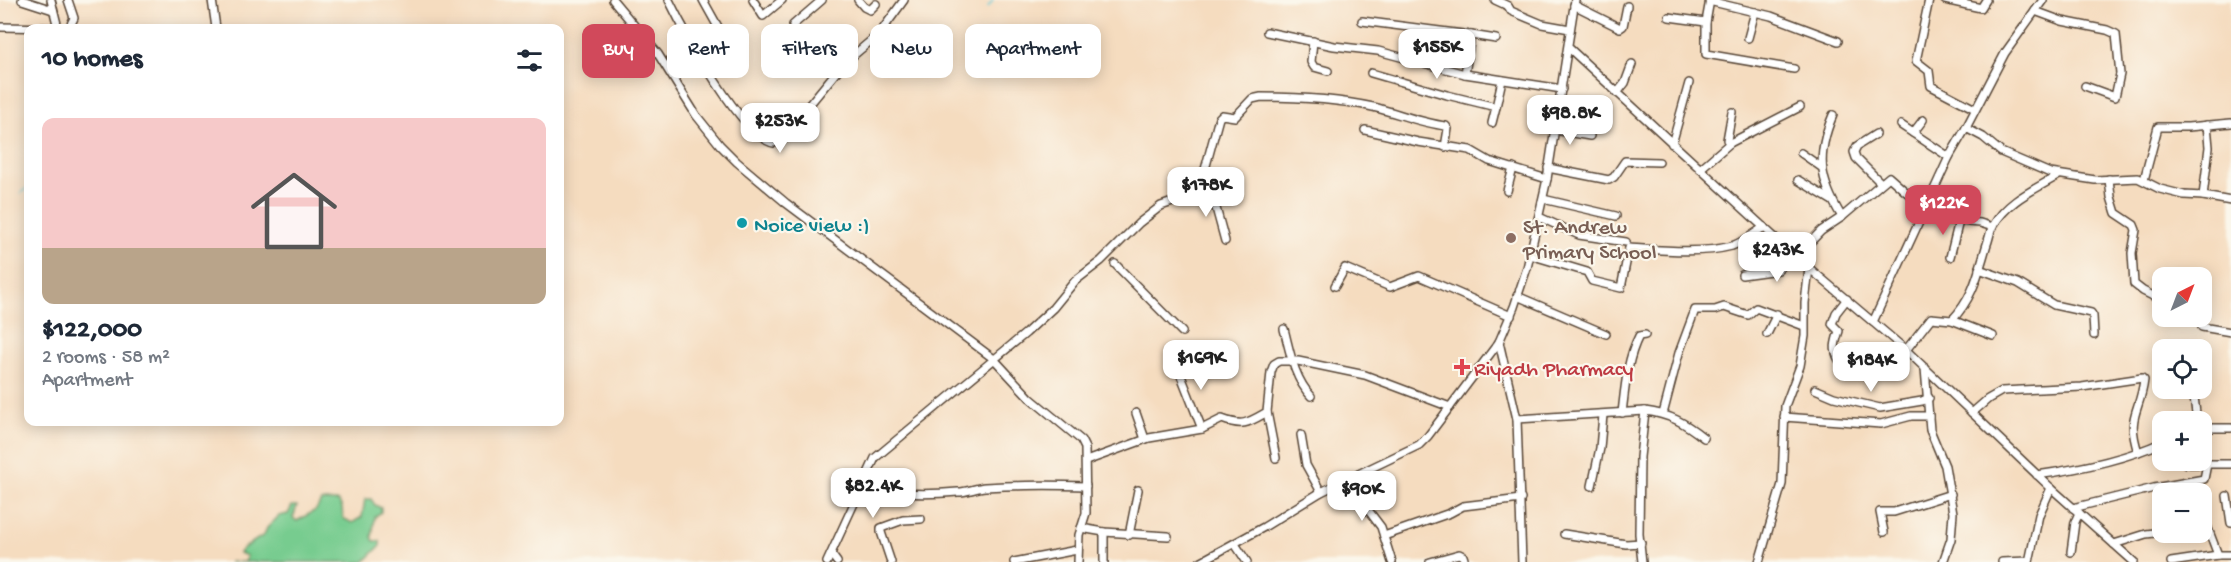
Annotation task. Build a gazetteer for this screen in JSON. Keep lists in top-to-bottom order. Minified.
{"places":{"other":["Noice view :)","St. Andrew Primary School"],"health":["Riyadh Pharmacy"]},"north":"top right","page":{"chip":["Buy","Rent","Filters","New","Apartment"],"heading":"10 homes","price":["$155K","$98.8K","$253K","$178K","$122K","$243K","$169K","$184K","$82.4K","$90K"],"list":[{"name":"$122,000","note":"2 rooms · 58 m² · Apartment"}],"map_buttons":["+","−"]}}
